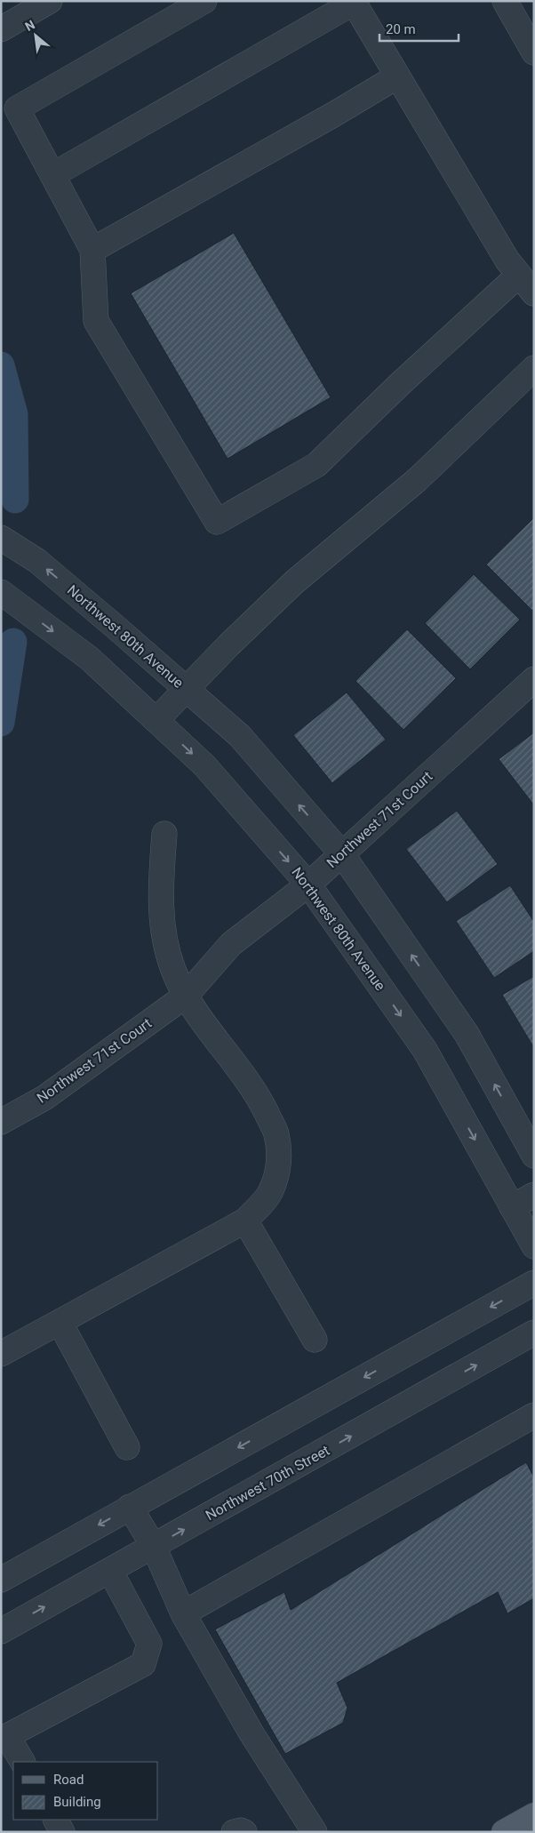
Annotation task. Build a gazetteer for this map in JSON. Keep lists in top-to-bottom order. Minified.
{"streets":{"street":["Northwest 80th Avenue","Northwest 71st Court","Northwest 70th Street"]},"crossings":[["Northwest 80th Avenue","Northwest 71st Court"]],"legend":["Road","Building"],"scale_bar":"20 m","north":"top left"}
